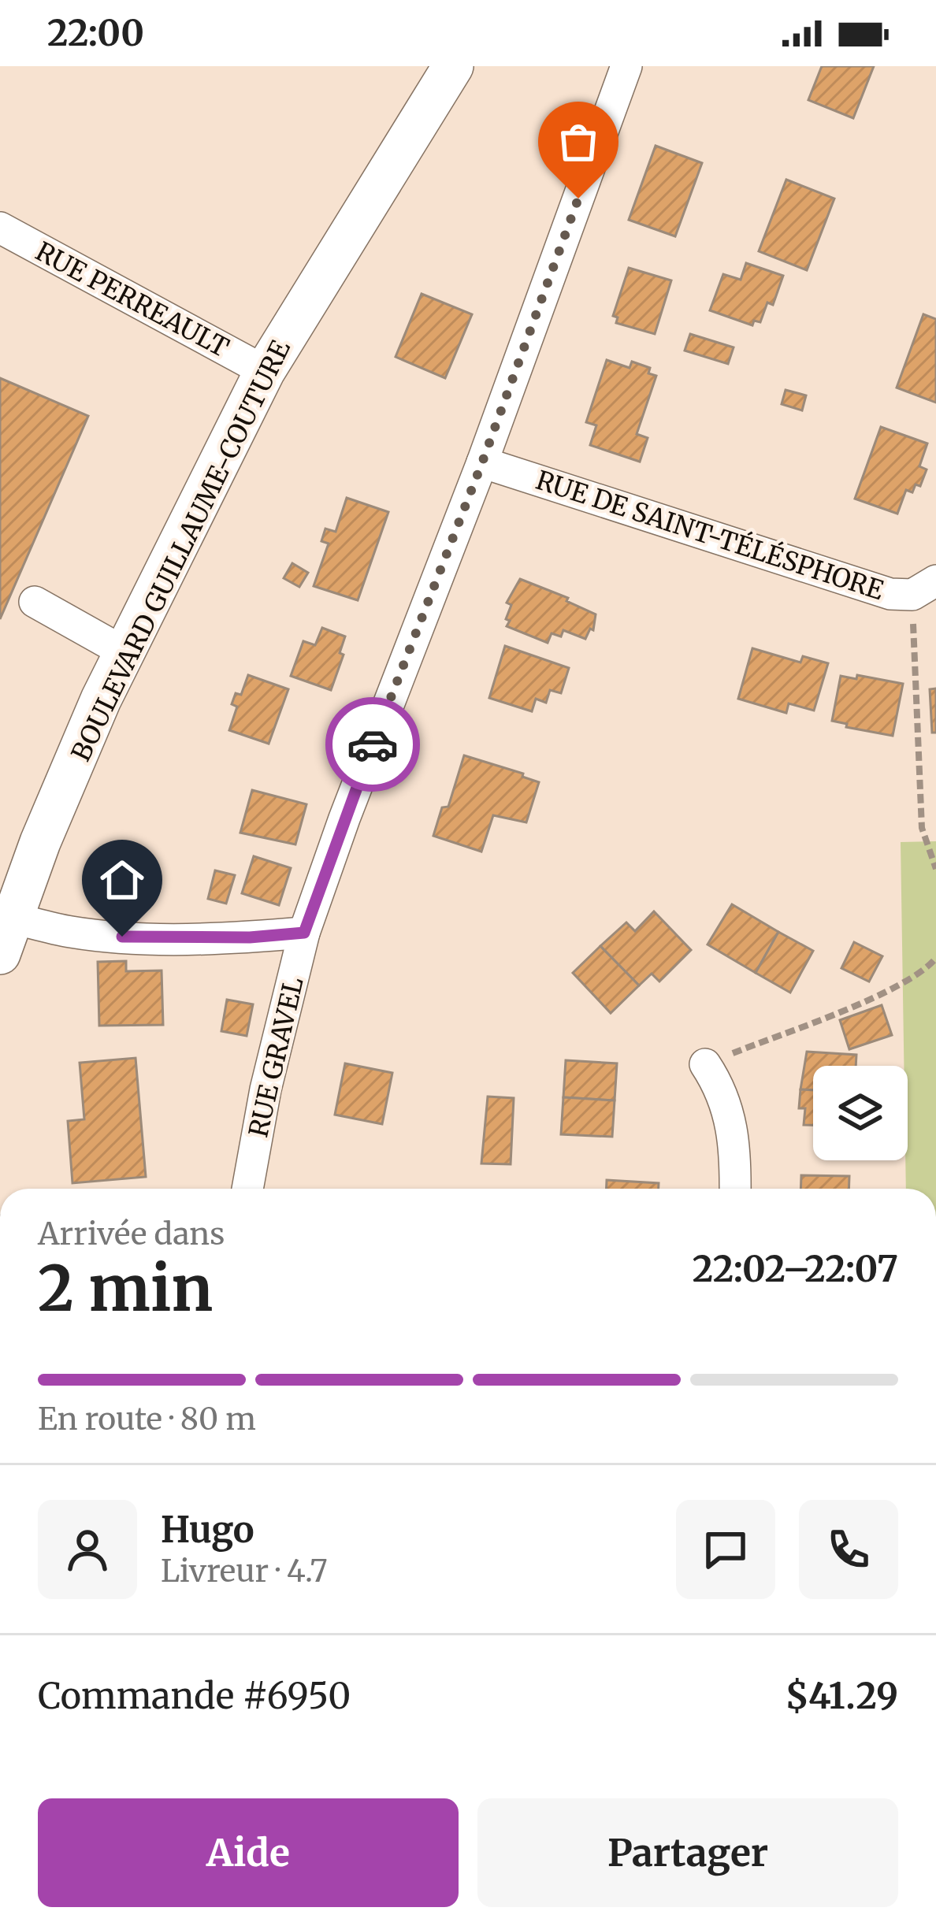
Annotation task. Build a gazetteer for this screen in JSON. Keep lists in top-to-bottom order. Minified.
{"streets":{"main road":["BOULEVARD GUILLAUME-COUTURE"],"street":["RUE PERREAULT","RUE DE SAINT-TÉLÉSPHORE","RUE GRAVEL"]},"crossings":[["RUE PERREAULT","BOULEVARD GUILLAUME-COUTURE"],["RUE DE SAINT-TÉLÉSPHORE","RUE GRAVEL"]],"page":{"status":"22:00","heading":["2 min","Arrivée dans","22:02–22:07"],"panel":["Hugo","Livreur · 4.7","Commande #6950","$41.29"],"bar":"En route · 80 m","buttons":["Aide","Partager"]}}
